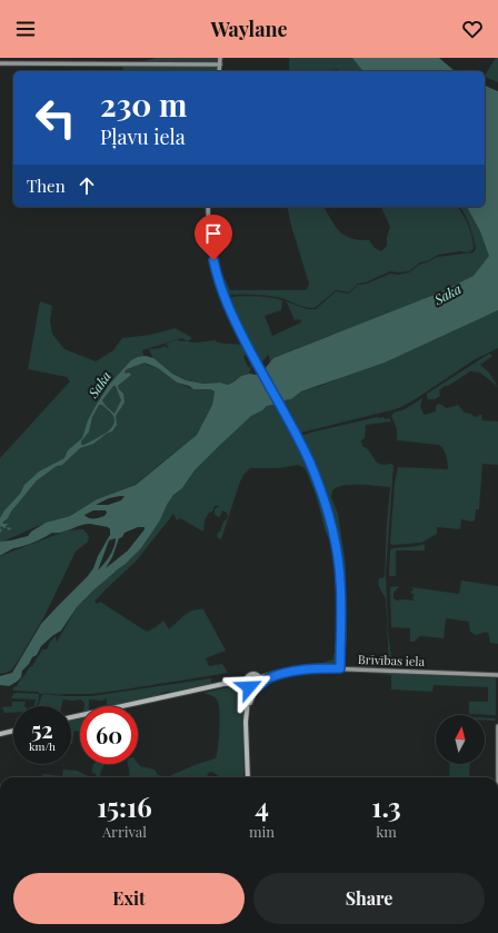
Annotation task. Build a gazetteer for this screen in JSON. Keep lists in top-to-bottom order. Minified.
{"streets":{"street":["Brīvības iela"]},"water":["Saka"],"north":"top","page":{"header":"Waylane","turn":["230 m","Pļavu iela"],"then":"Then","speed":"52 km/h","limit":"60","eta":["15:16","Arrival","4","min","1.3","km"],"buttons":["Exit","Share"]}}
